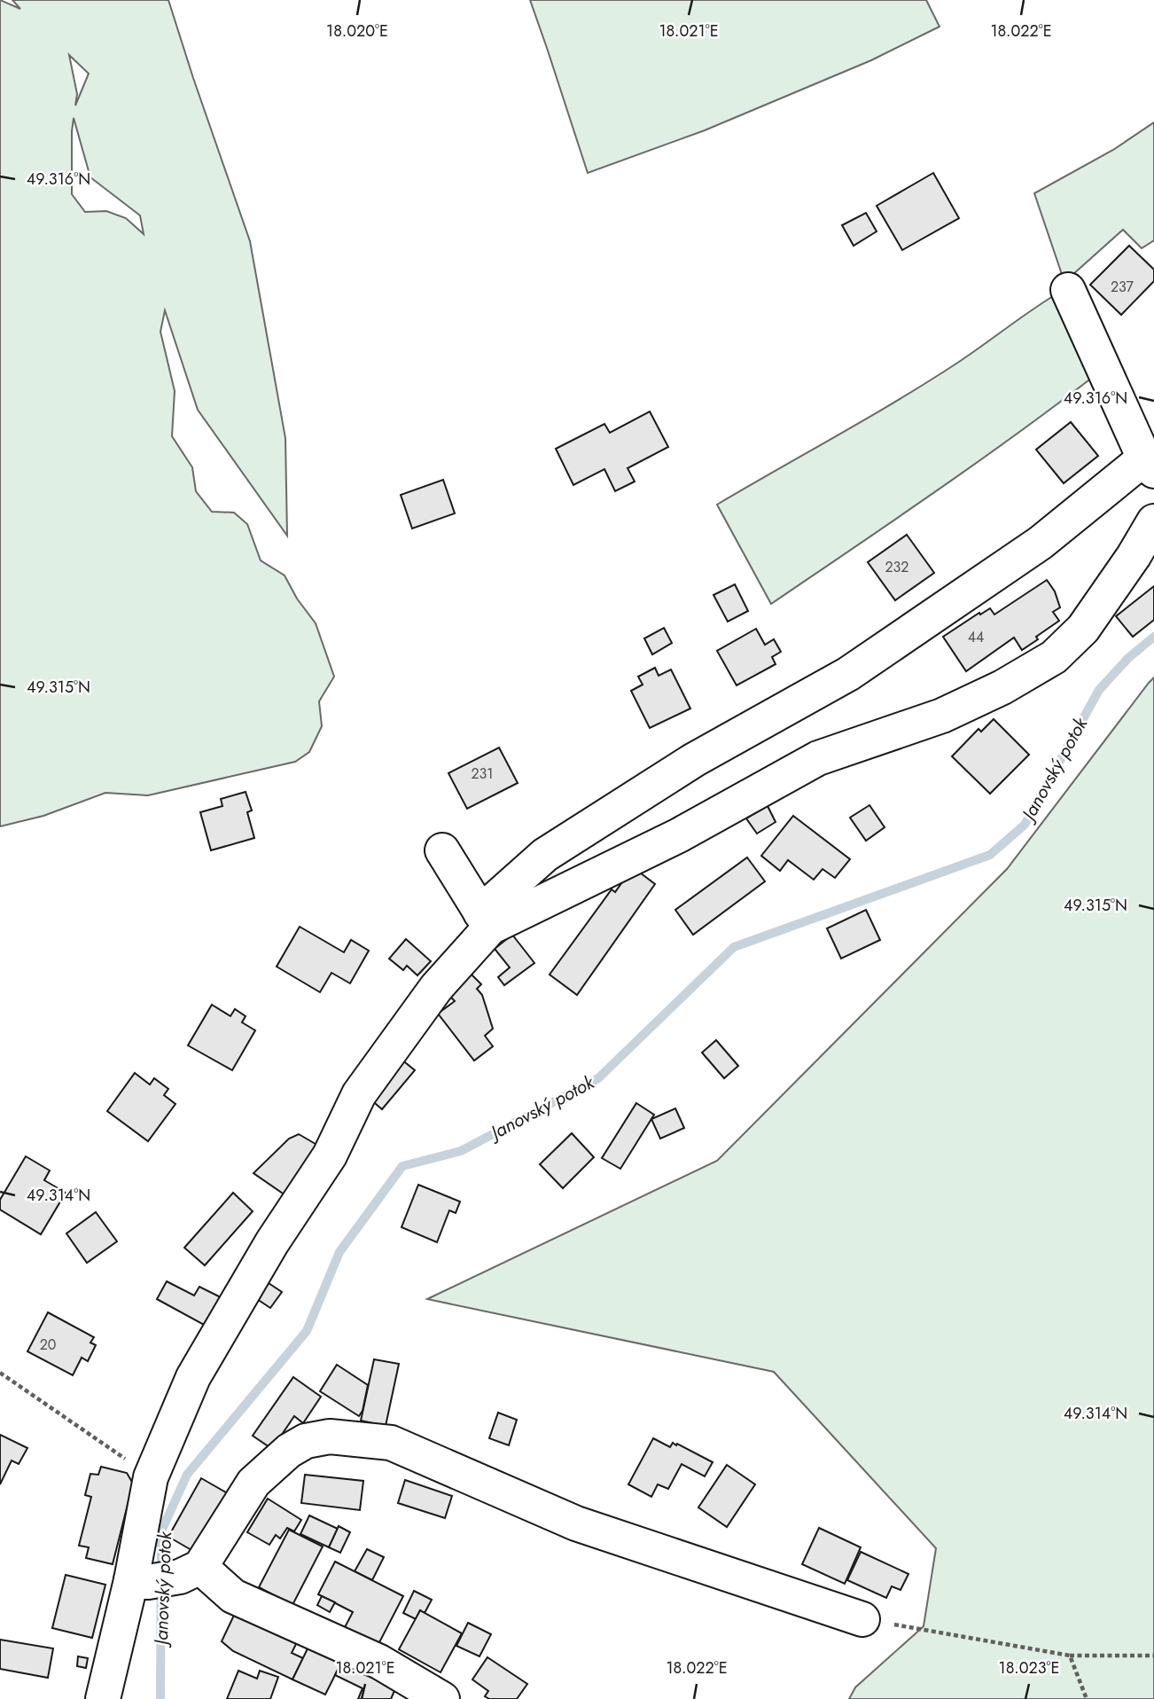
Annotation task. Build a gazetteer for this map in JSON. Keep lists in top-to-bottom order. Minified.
{"water":["Janovský potok"],"house_numbers":["237","232","44","231","20"],"coordinates":["18.020°E","18.021°E","18.022°E","49.316°N","49.315°N","49.314°N","18.023°E"]}
